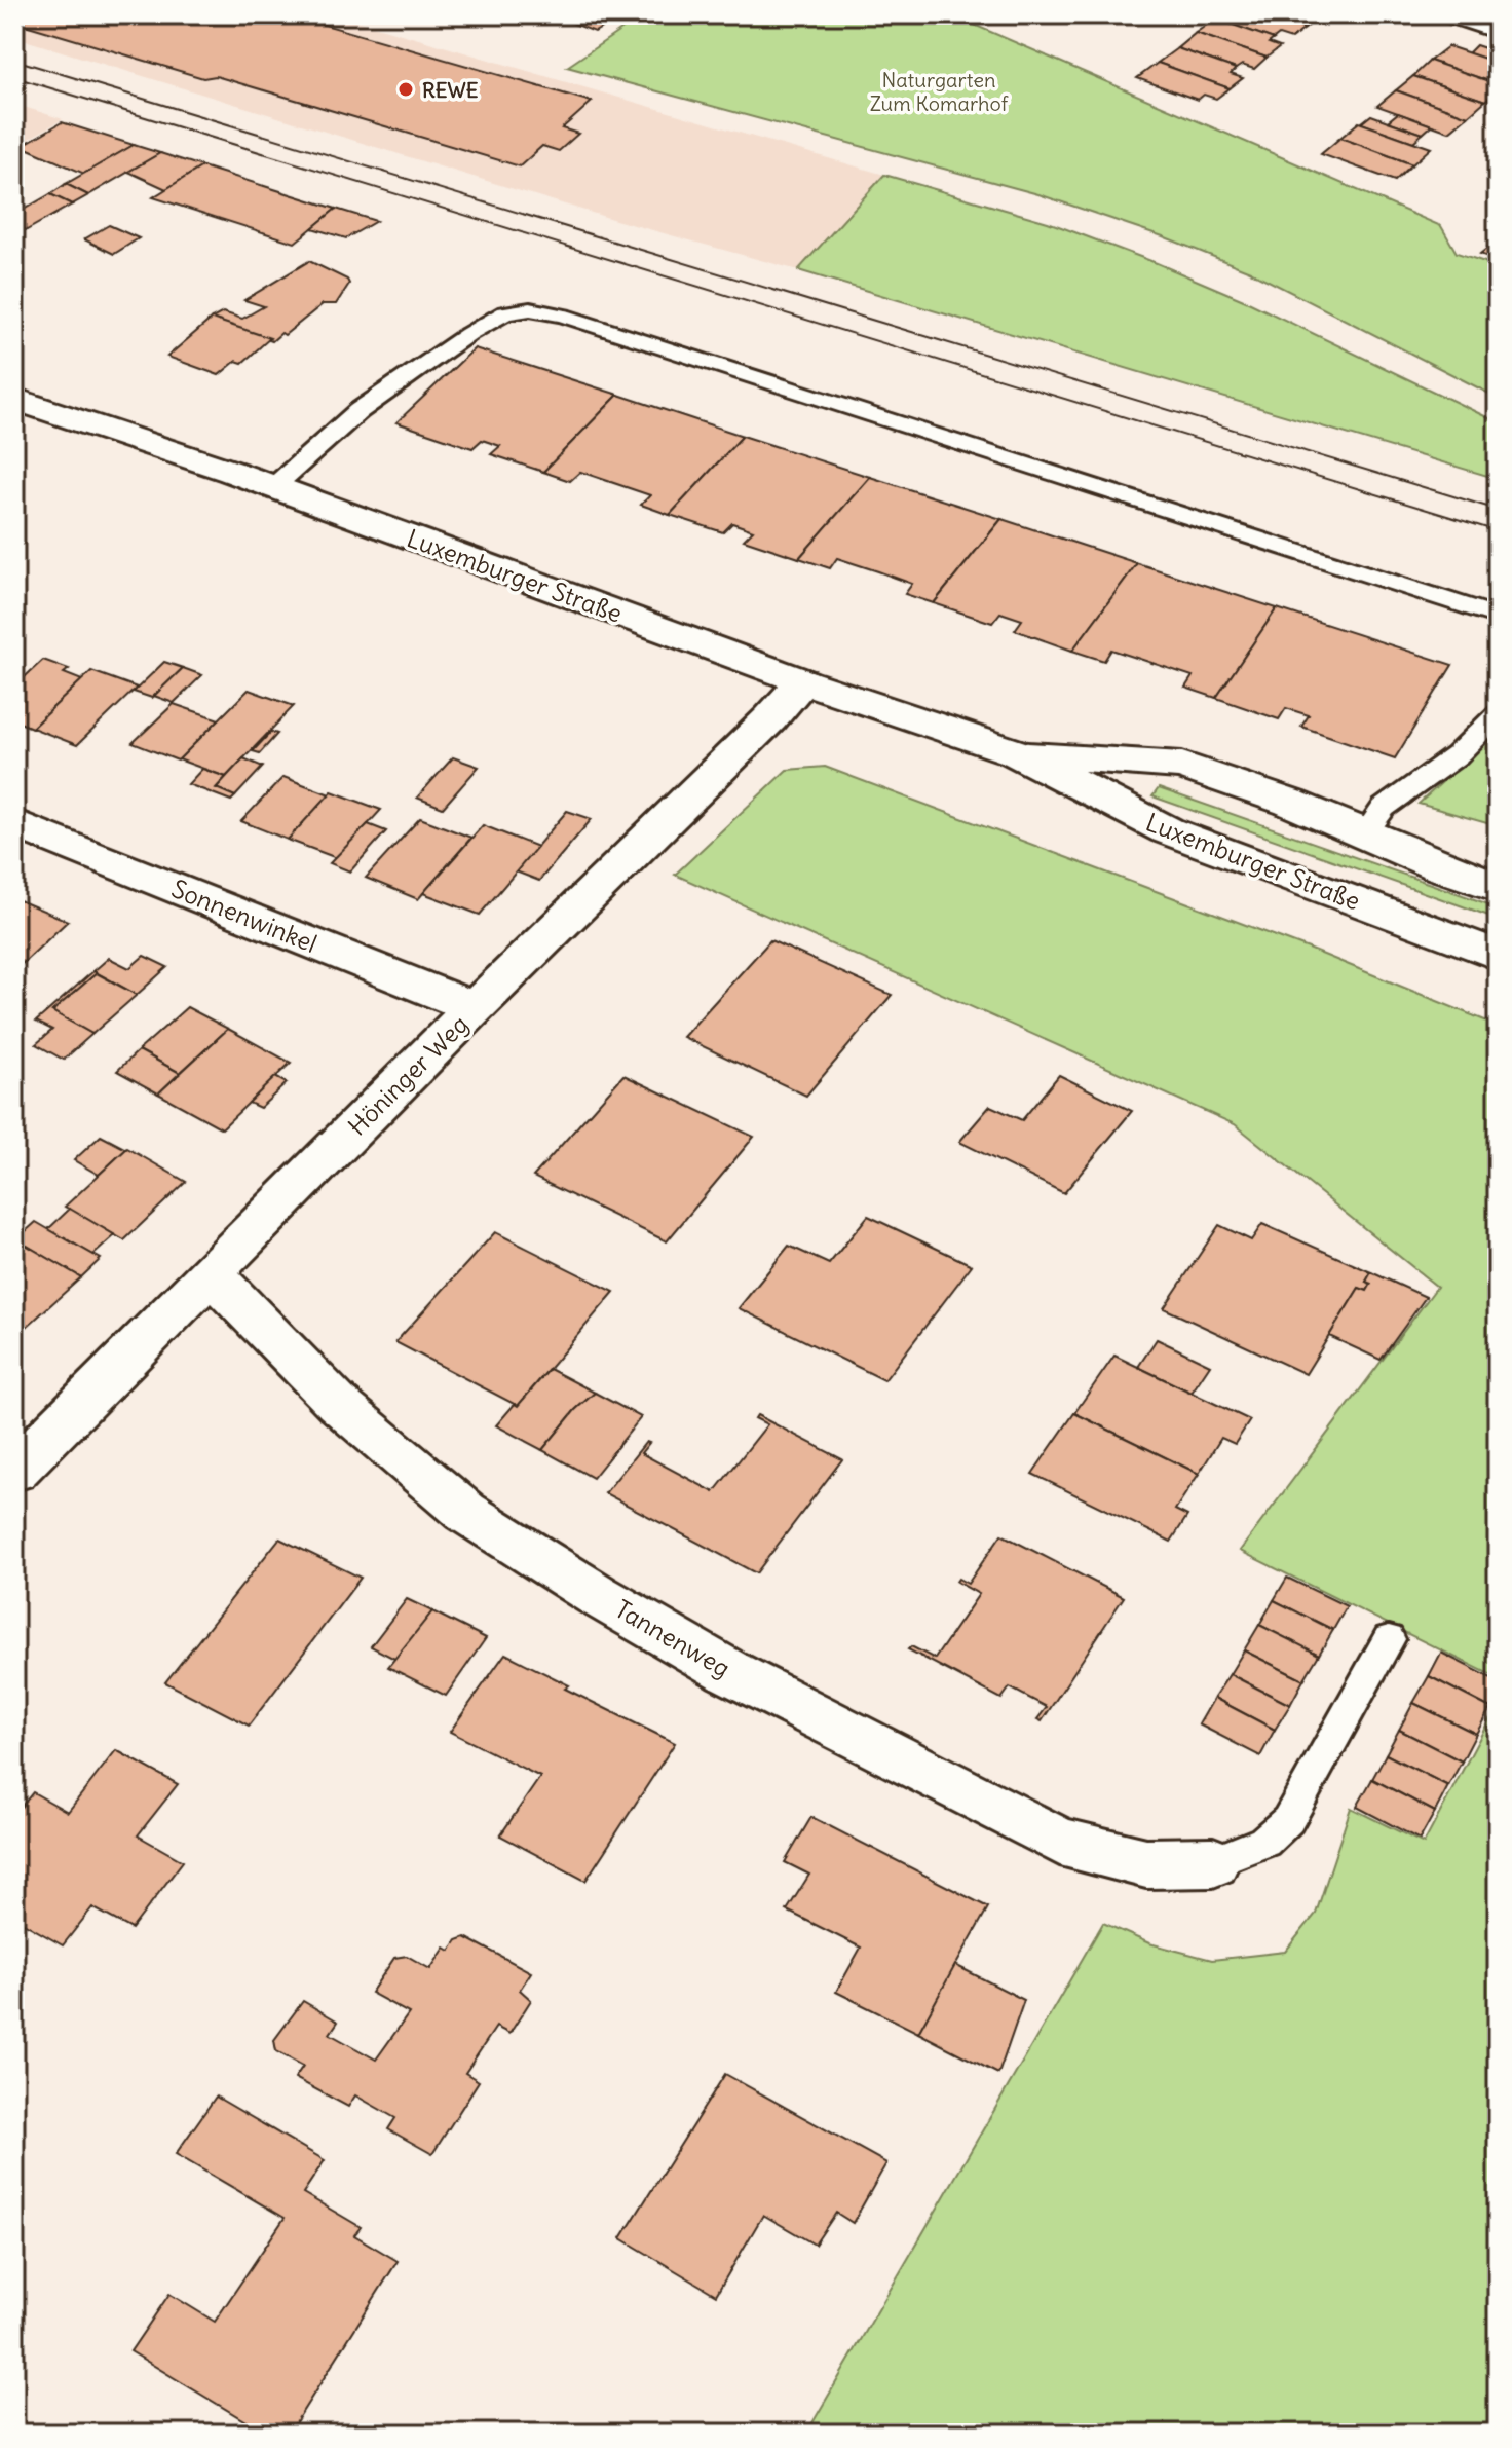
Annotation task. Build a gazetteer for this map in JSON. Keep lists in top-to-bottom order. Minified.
{"streets":{"street":["Luxemburger Straße","Sonnenwinkel","Höninger Weg","Tannenweg"]},"crossings":[["Luxemburger Straße","Höninger Weg"],["Sonnenwinkel","Höninger Weg"],["Höninger Weg","Tannenweg"]],"parks":["Naturgarten Zum Komarhof"],"places":["REWE"]}
